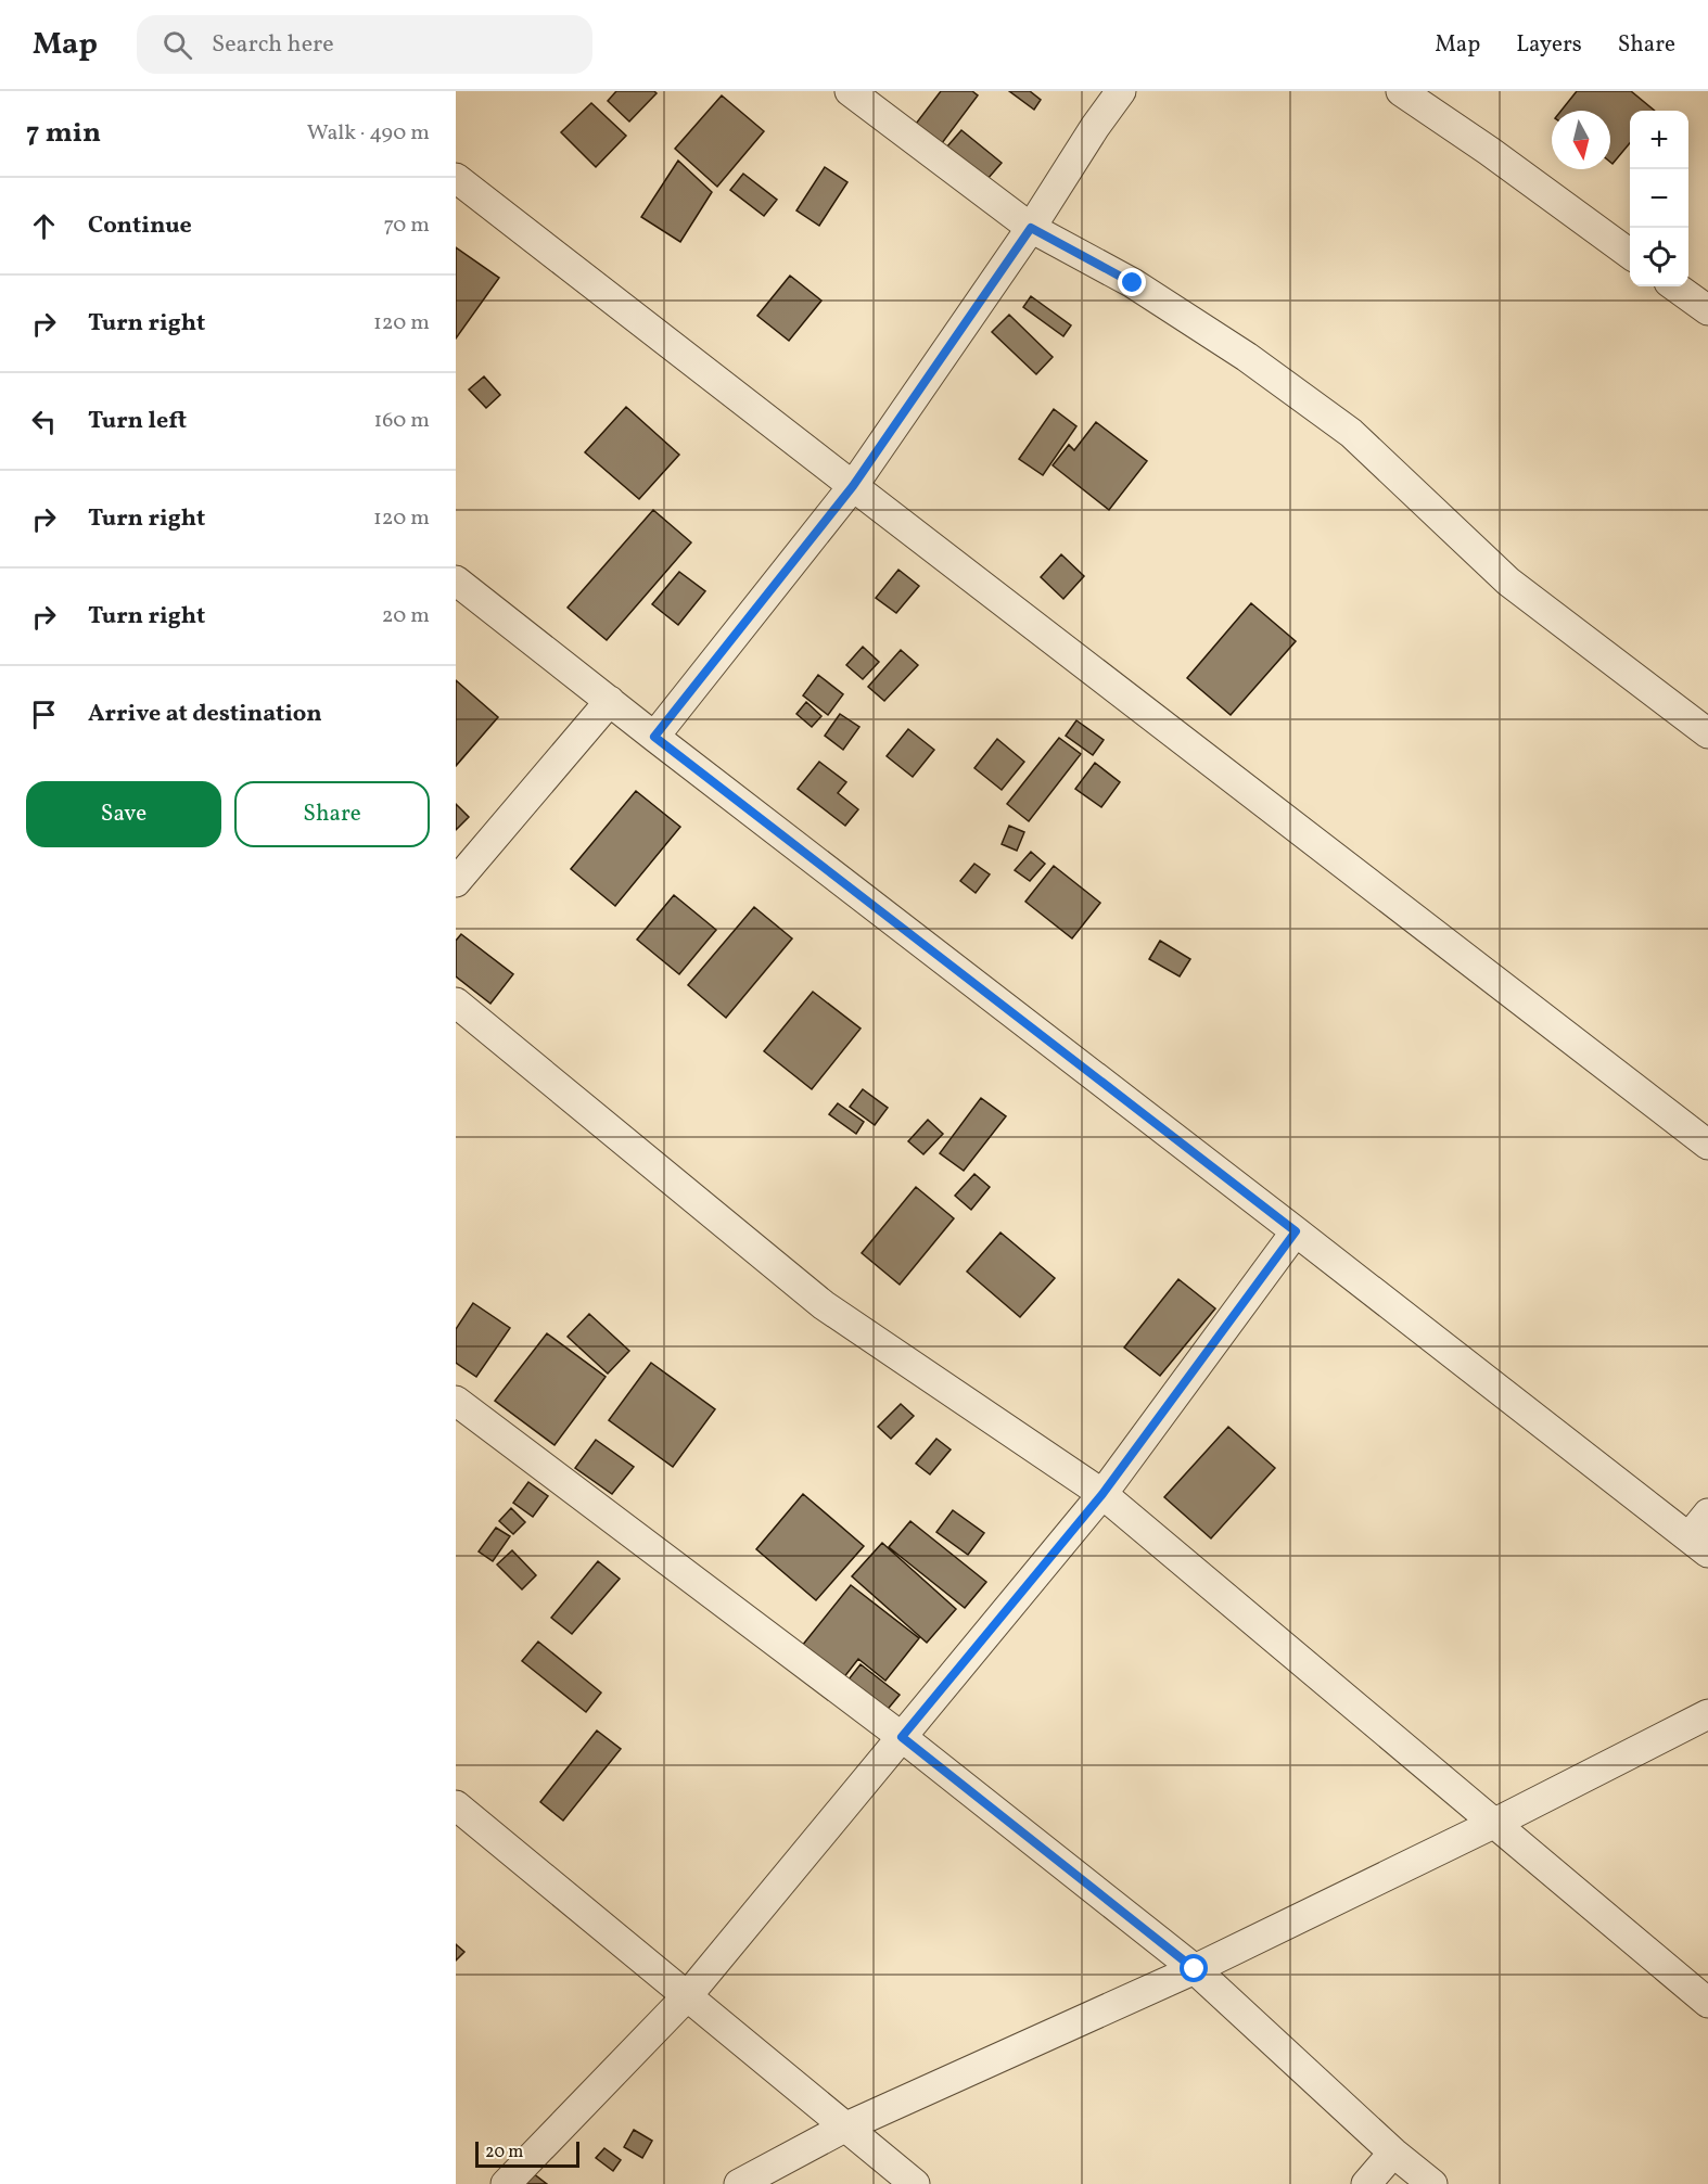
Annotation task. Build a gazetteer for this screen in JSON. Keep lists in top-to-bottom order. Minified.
{"scale_bar":"20 m","north":"bottom","page":{"header":"Map","search":"Search here","nav":["Map","Layers","Share"],"heading":["7 min","Walk · 490 m"],"map_buttons":["+","−"],"list":[["Continue","70 m"],["Turn right","120 m"],["Turn left","160 m"],["Turn right","120 m"],["Turn right","20 m"],"Arrive at destination"],"buttons":["Save","Share"],"scale":"20 m"}}
